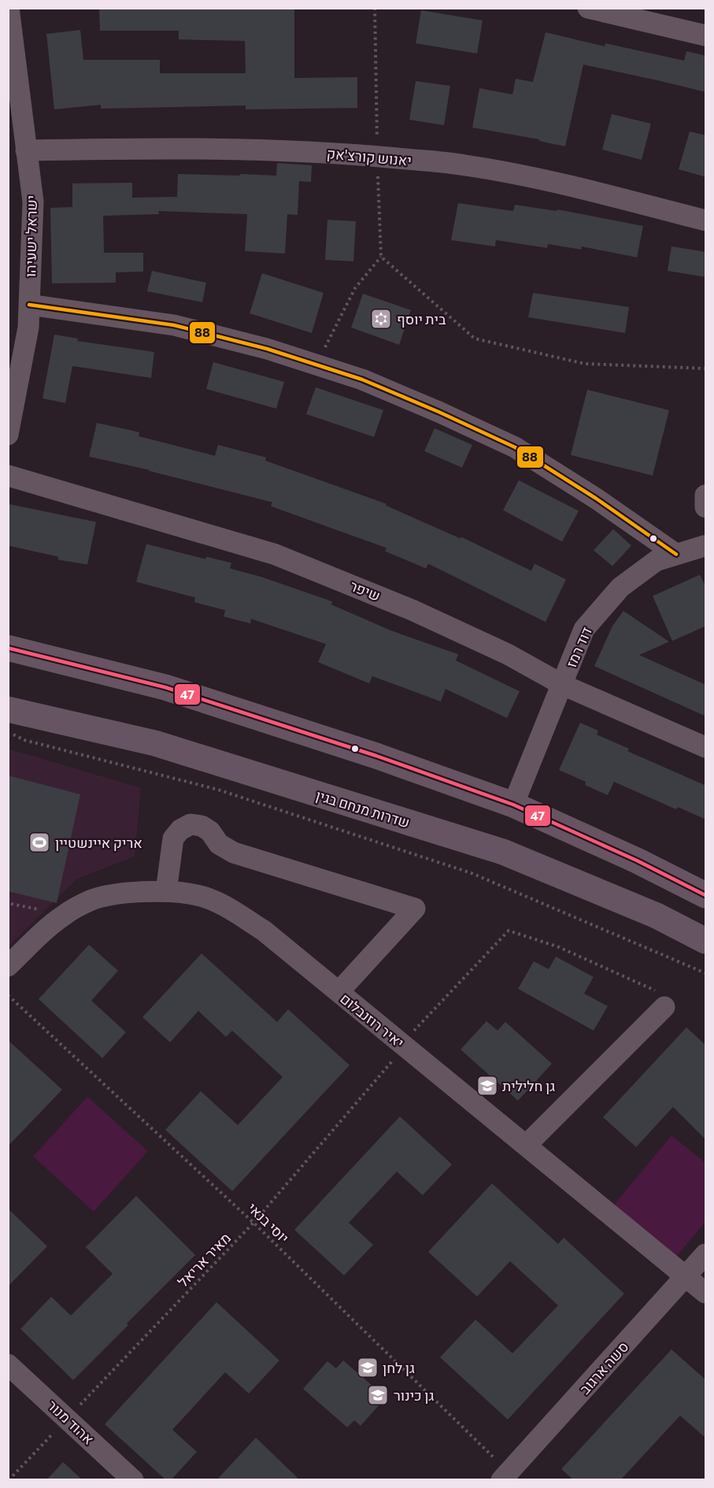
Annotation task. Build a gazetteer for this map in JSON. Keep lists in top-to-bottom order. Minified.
{"streets":{"main road":["שדרות מנחם בגין"],"street":["יאנוש קורצ'אק","ישראל ישעיהו","שיפר","דוד רמז","יאיר רוזנבלום","סשה ארגוב","אהוד מנור"],"path":["יוסי בנאי","מאיר אריאל"]},"crossings":[["יאנוש קורצ'אק","ישראל ישעיהו"],["שיפר","דוד רמז"],["יאיר רוזנבלום","מאיר אריאל"],["יאיר רוזנבלום","סשה ארגוב"],["יוסי בנאי","מאיר אריאל"],["יוסי בנאי","סשה ארגוב"],["מאיר אריאל","אהוד מנור"]],"places":{"synagogue":["בית יוסף"],"sports":["אריק איינשטיין"],"school or university":["גן חלילית","גן לחן","גן כינור"]},"lines":["transit line 88","transit line 47"]}
